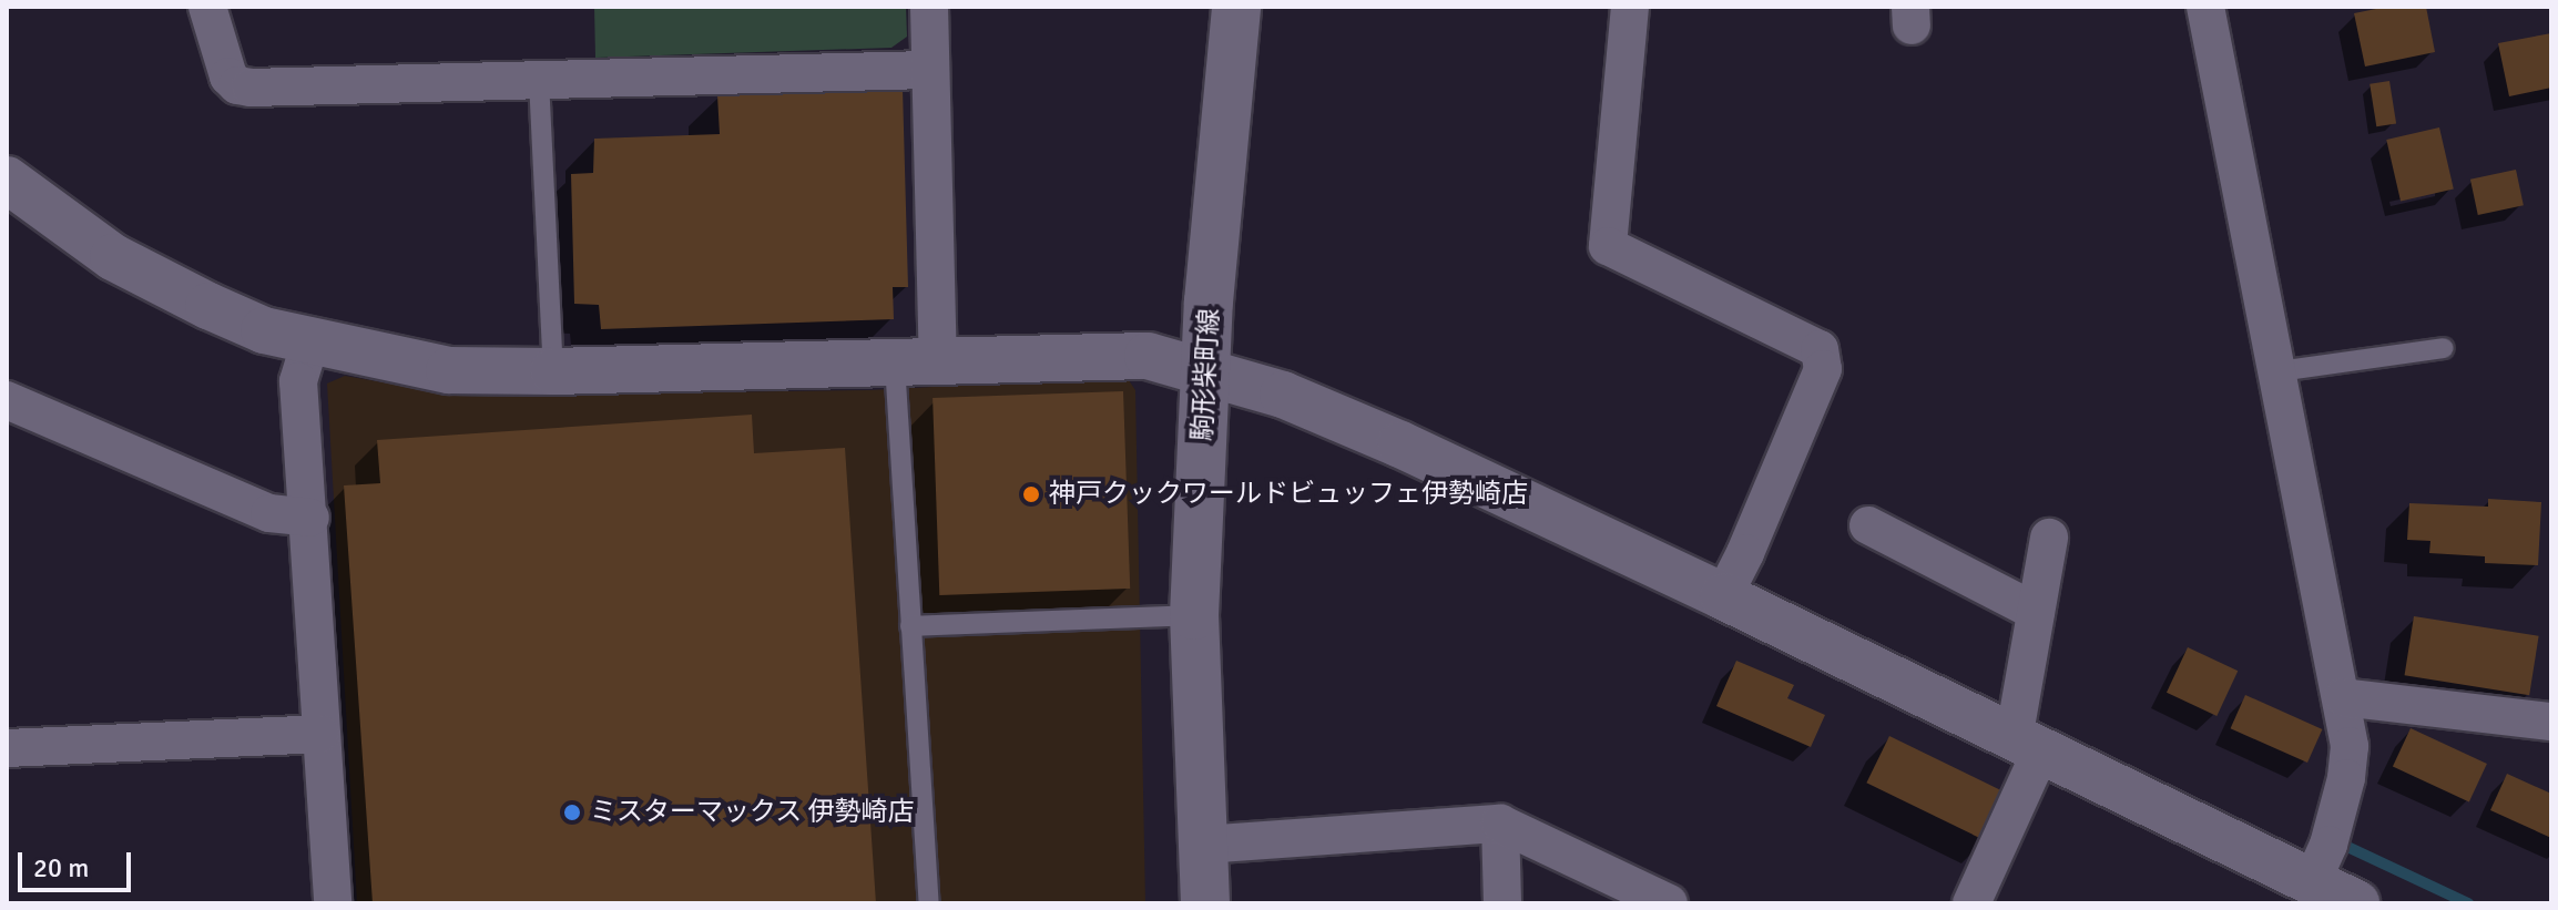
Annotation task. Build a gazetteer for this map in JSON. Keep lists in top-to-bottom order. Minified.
{"streets":{"main road":["駒形柴町線"]},"places":["神戸クックワールドビュッフェ伊勢崎店","ミスターマックス 伊勢崎店"],"scale_bar":"20 m"}
